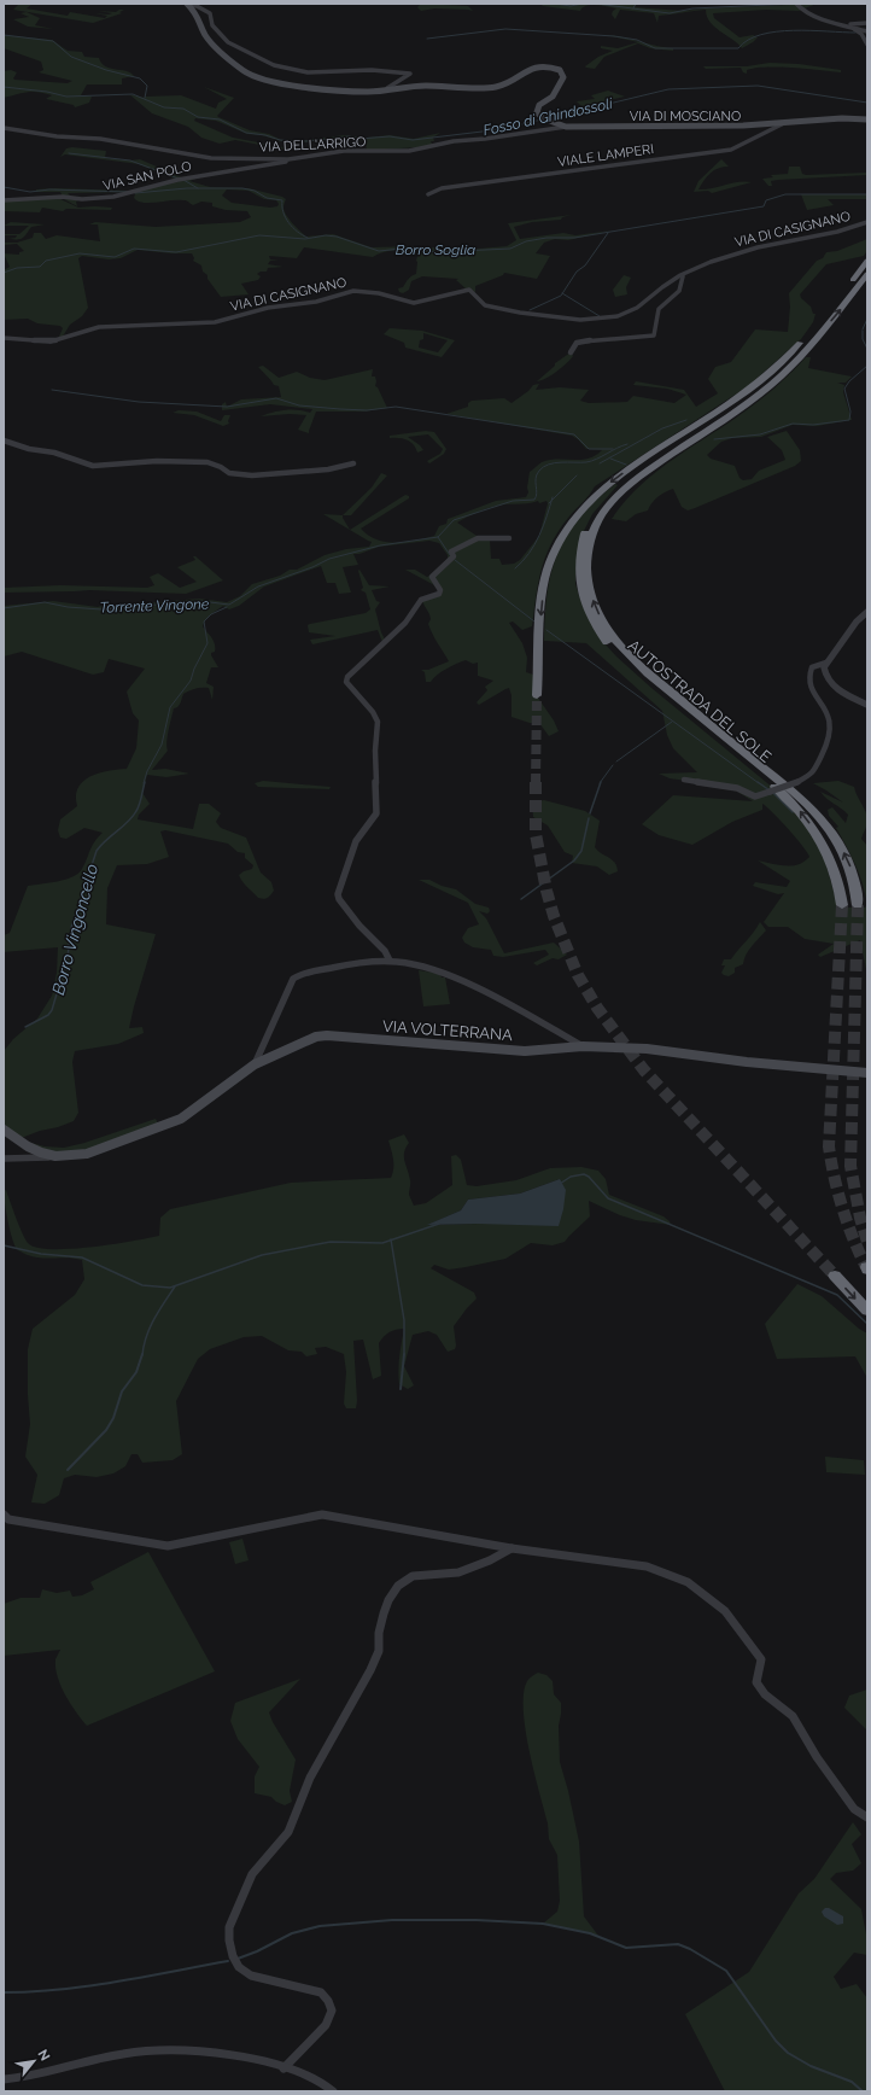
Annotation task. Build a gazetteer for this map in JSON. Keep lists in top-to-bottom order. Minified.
{"streets":{"highway":["AUTOSTRADA DEL SOLE"],"main road":["VIA DI MOSCIANO","VIA VOLTERRANA"],"street":["VIA DELL'ARRIGO","VIALE LAMPERI","VIA SAN POLO","VIA DI CASIGNANO"]},"crossings":[["VIA DI MOSCIANO","VIA DELL'ARRIGO"],["VIA DI MOSCIANO","VIALE LAMPERI"],["VIA DELL'ARRIGO","VIA SAN POLO"]],"water":["Fosso di Ghindossoli","Borro Soglia","Torrente Vingone","Borro Vingoncello"],"north":"top right"}
